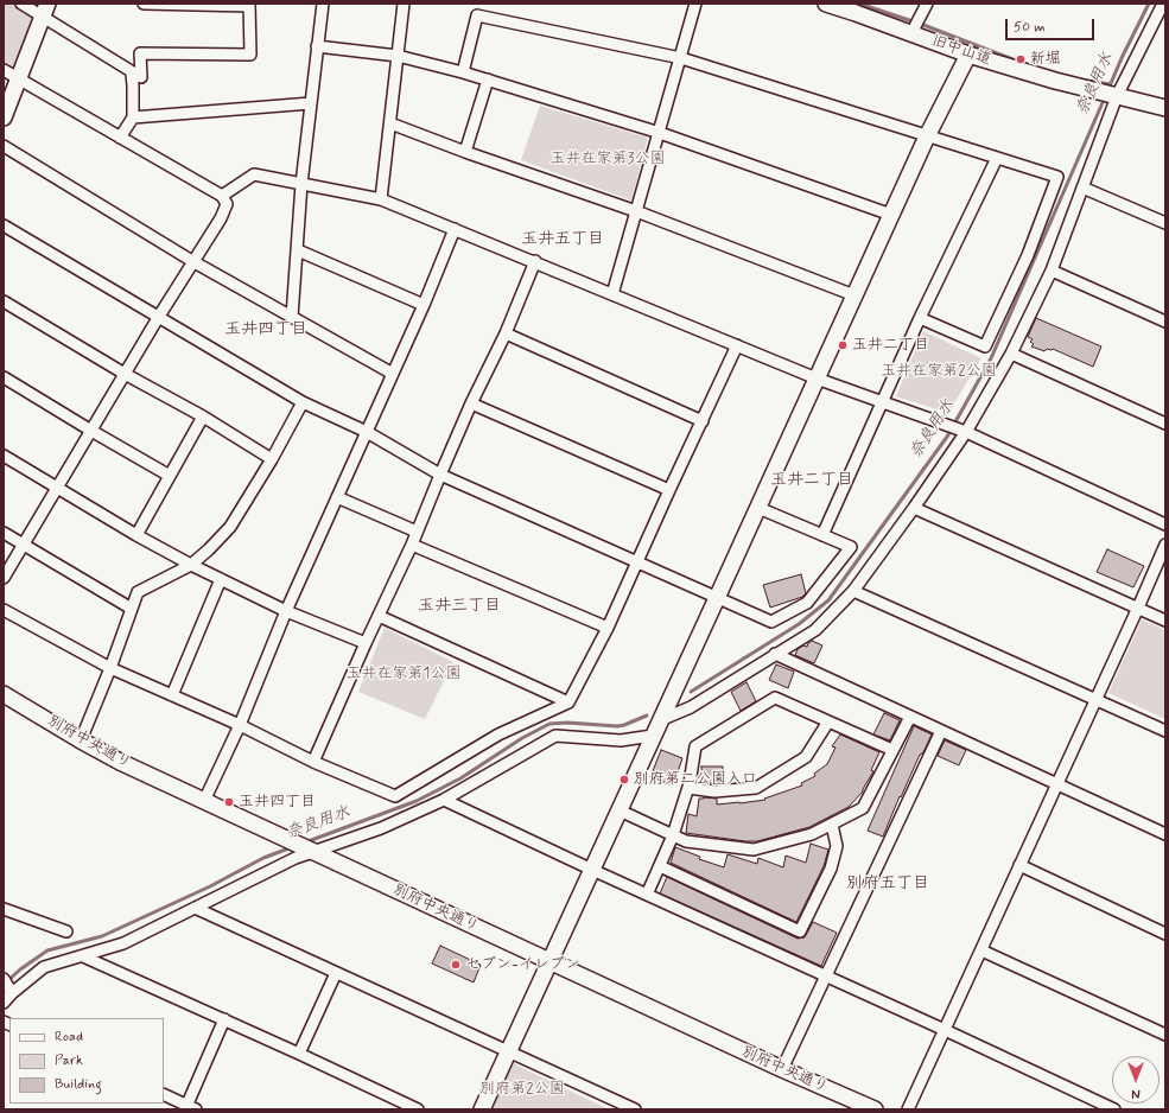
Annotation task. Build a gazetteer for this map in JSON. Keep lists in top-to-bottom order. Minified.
{"streets":{"street":["旧中山道","別府中央通り"]},"districts":["玉井五丁目","玉井四丁目","玉井二丁目","玉井三丁目","別府五丁目"],"water":["奈良用水"],"parks":["玉井在家第3公園","玉井在家第2公園","玉井在家第1公園","別府第2公園"],"places":["新堀","玉井二丁目","別府第二公園入口","玉井四丁目","セブン-イレブン"],"legend":["Road","Park","Building"],"scale_bar":"50 m","north":"bottom"}
